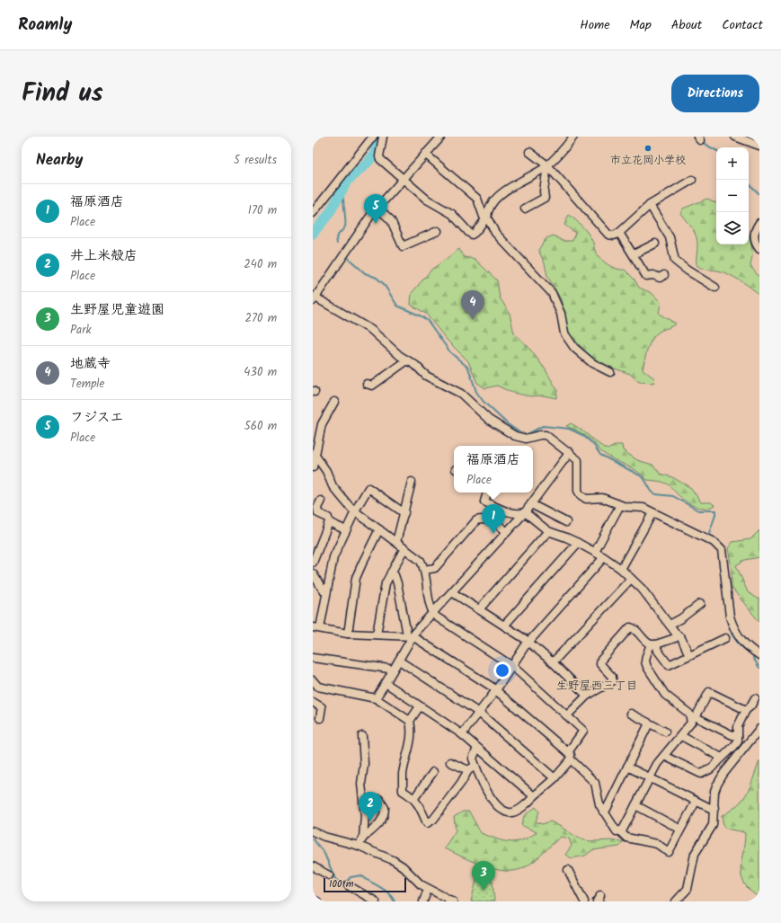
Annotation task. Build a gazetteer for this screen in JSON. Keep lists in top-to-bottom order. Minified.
{"districts":["生野屋西三丁目"],"places":["市立花岡小学校"],"scale_bar":"100 m","page":{"header":"Roamly","nav":["Home","Map","About","Contact"],"title":"Find us","buttons":"Directions","heading":["Nearby","5 results"],"map_buttons":["+","−"],"list":[{"mark":"1","name":"福原酒店","note":"Place","value":"170 m"},{"mark":"2","name":"井上米殻店","note":"Place","value":"240 m"},{"mark":"3","name":"生野屋児童遊園","note":"Park","value":"270 m"},{"mark":"4","name":"地蔵寺","note":"Temple","value":"430 m"},{"mark":"5","name":"フジスエ","note":"Place","value":"560 m"}],"pins":["5","4","1","2","3"],"popup":["福原酒店","Place"],"scale":"100 m"}}
